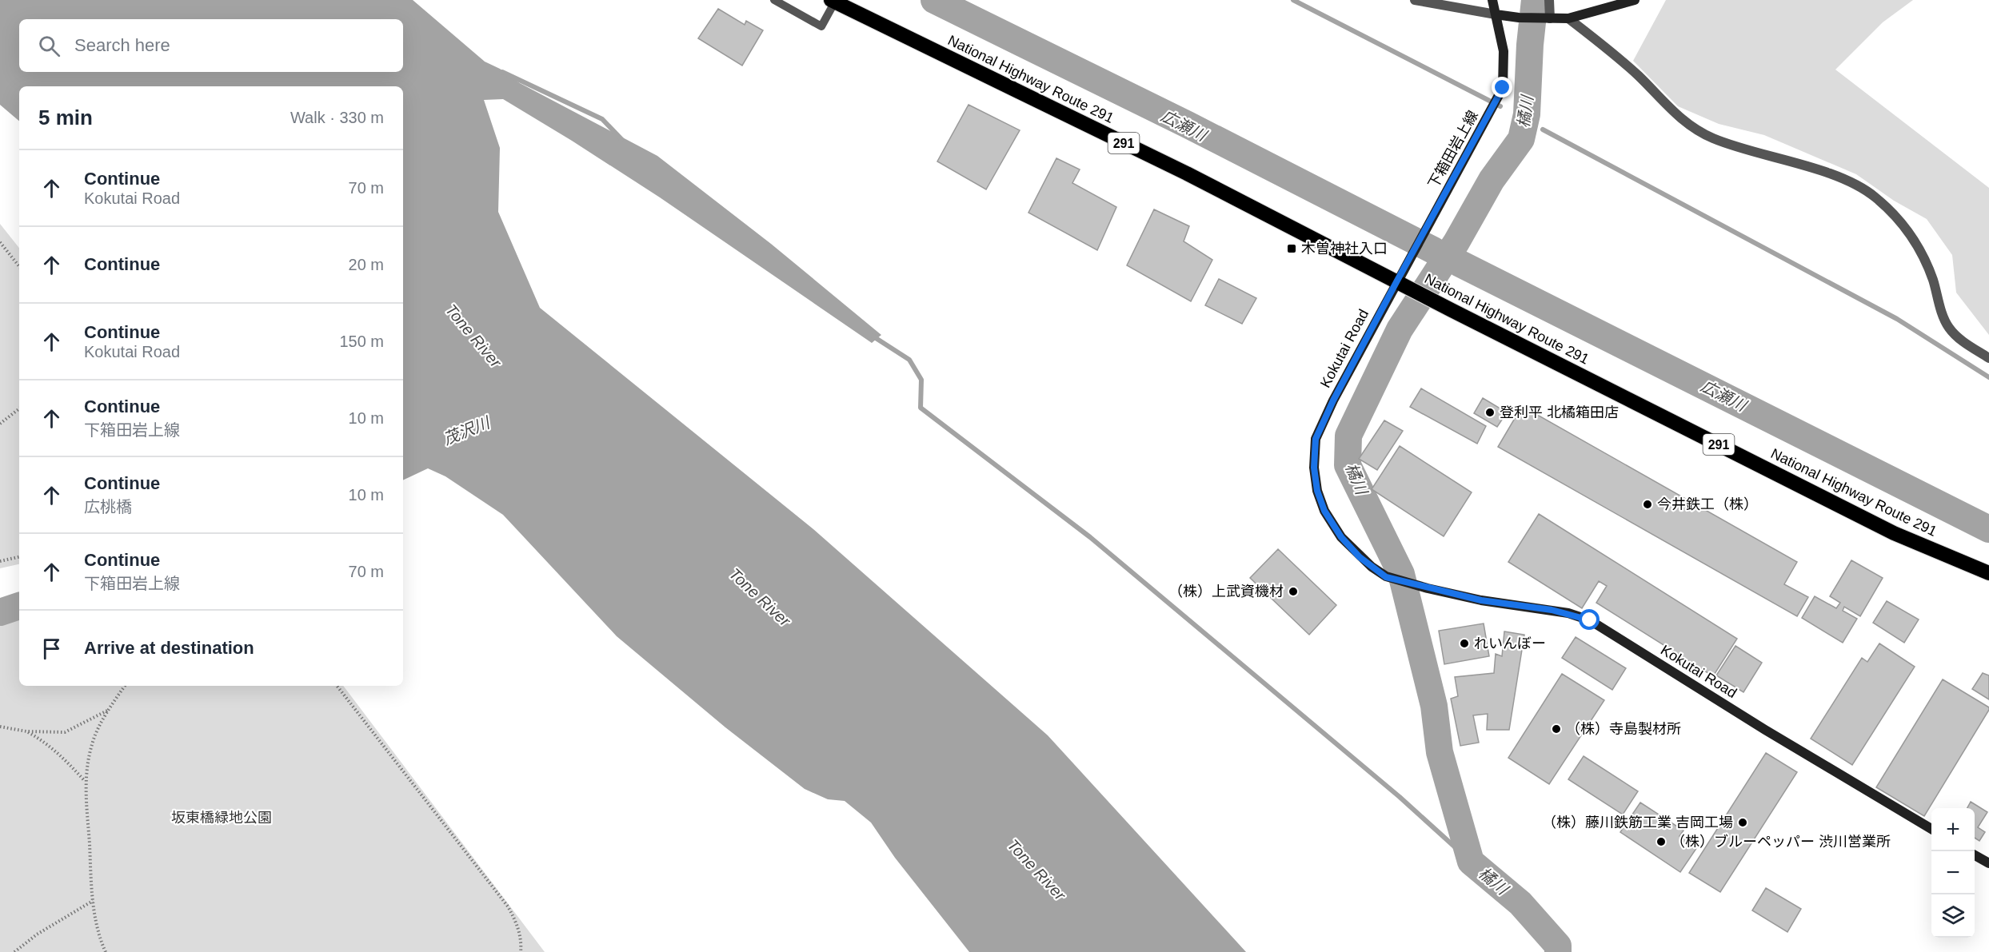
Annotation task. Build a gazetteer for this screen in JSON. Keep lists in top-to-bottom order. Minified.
{"streets":{"highway":["National Highway Route 291","291"],"street":["下箱田岩上線","Kokutai Road"]},"crossings":[["National Highway Route 291","下箱田岩上線"],["National Highway Route 291","Kokutai Road"],["下箱田岩上線","Kokutai Road"]],"water":["橘川","広瀬川","Tone River","茂沢川"],"parks":["坂東橋緑地公園"],"places":{"transit":["木曽神社入口"],"other":["登利平 北橘箱田店","今井鉄工（株）","（株）上武資機材","れいんぼー","（株）寺島製材所","（株）藤川鉄筋工業 吉岡工場","（株）ブルーペッパー 渋川営業所"]},"page":{"search":"Search here","heading":["5 min","Walk · 330 m"],"list":[["Continue","Kokutai Road","70 m"],["Continue","20 m"],["Continue","Kokutai Road","150 m"],["Continue","下箱田岩上線","10 m"],["Continue","広桃橋","10 m"],["Continue","下箱田岩上線","70 m"],"Arrive at destination"],"map_buttons":["+","−"]}}
